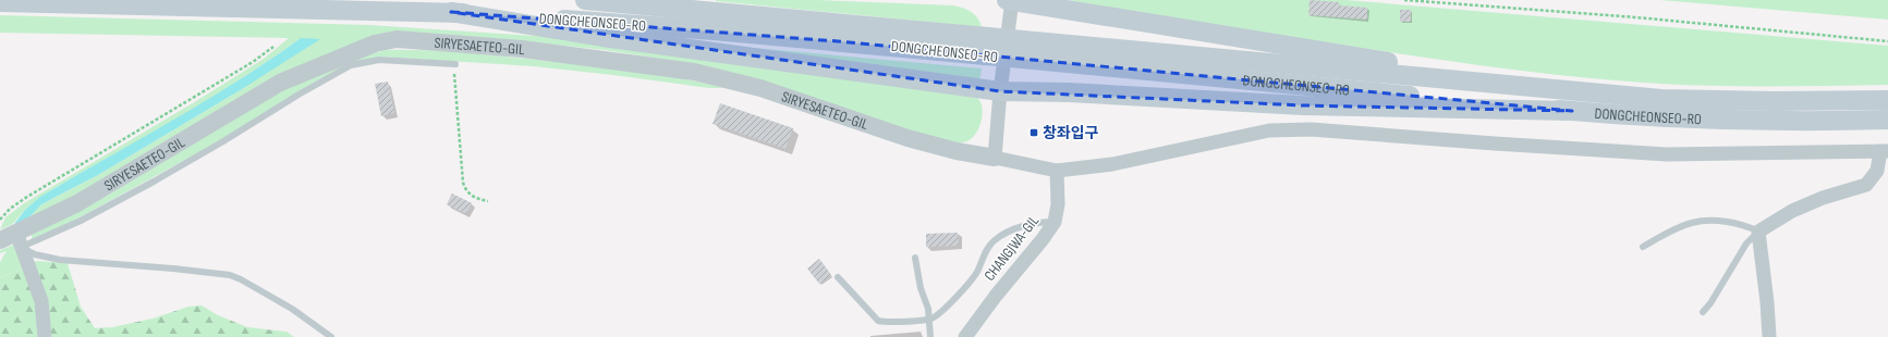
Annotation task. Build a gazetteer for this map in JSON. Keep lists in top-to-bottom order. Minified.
{"streets":{"main road":["DONGCHEONSEO-RO"],"street":["SIRYESAETEO-GIL","CHANGJWA-GIL"]},"places":{"transit":["창좌입구"]}}
